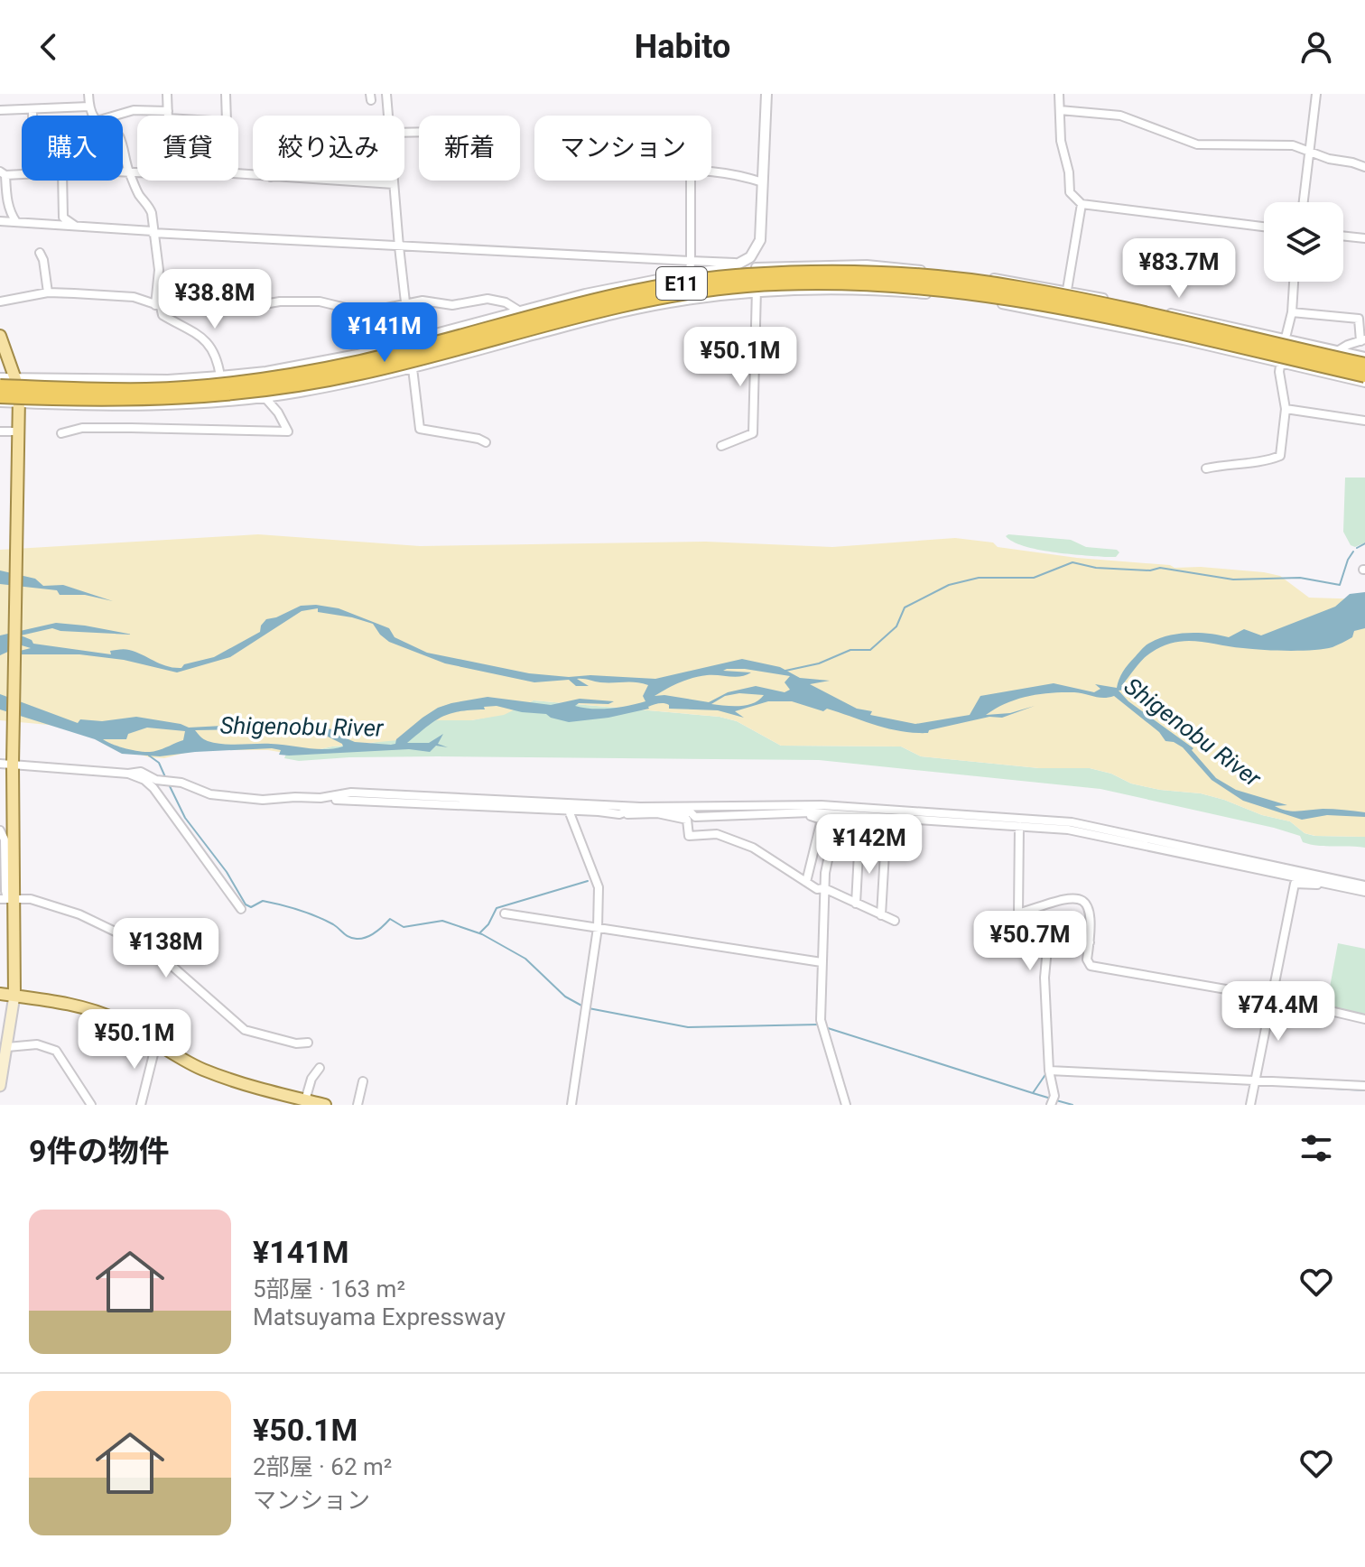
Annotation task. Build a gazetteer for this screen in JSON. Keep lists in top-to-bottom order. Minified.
{"streets":{"highway":["E11"]},"water":["Shigenobu River"],"page":{"header":"Habito","chip":["購入","賃貸","絞り込み","新着","マンション"],"price":["¥83.7M","¥38.8M","¥141M","¥50.1M","¥142M","¥50.7M","¥138M","¥74.4M","¥50.1M"],"heading":"9件の物件","list":[{"name":"¥141M","note":"5部屋 · 163 m² · Matsuyama Expressway"},{"name":"¥50.1M","note":"2部屋 · 62 m² · マンション"}]}}
